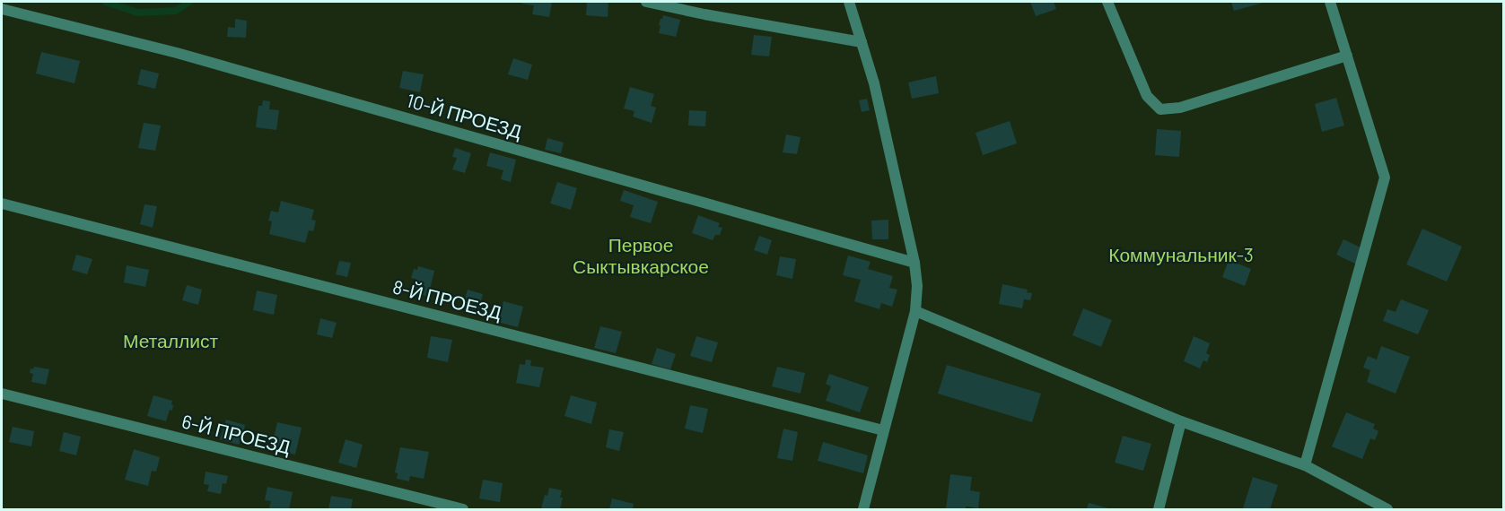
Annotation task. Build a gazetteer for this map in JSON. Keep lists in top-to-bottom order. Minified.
{"streets":{"street":["10-Й ПРОЕЗД","8-Й ПРОЕЗД","6-Й ПРОЕЗД"]},"parks":["Первое Сыктывкарское","Коммунальник-3","Металлист"]}
